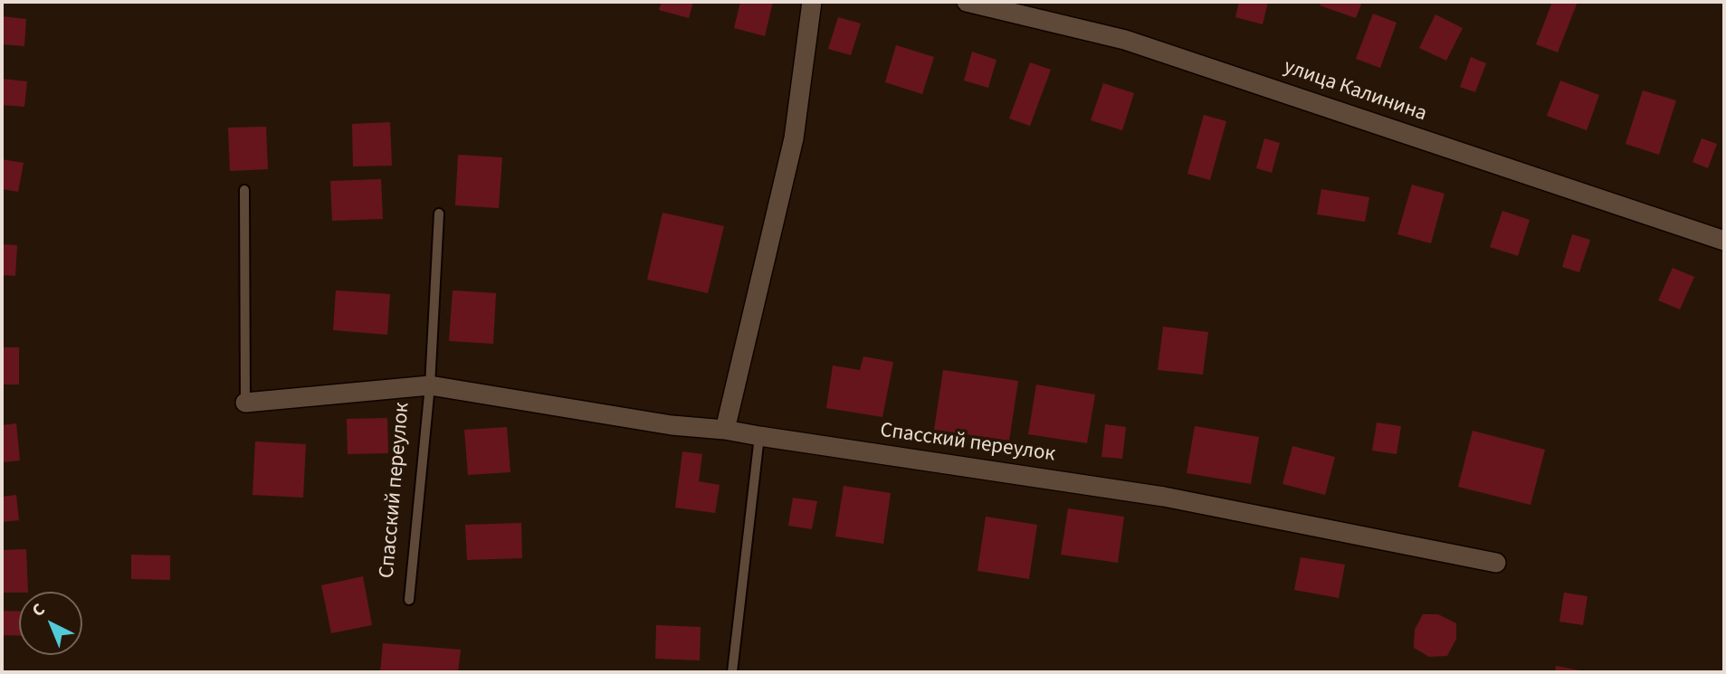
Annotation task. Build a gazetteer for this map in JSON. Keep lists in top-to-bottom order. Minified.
{"streets":{"street":["улица Калинина","Спасский переулок"]},"north":"top left"}
